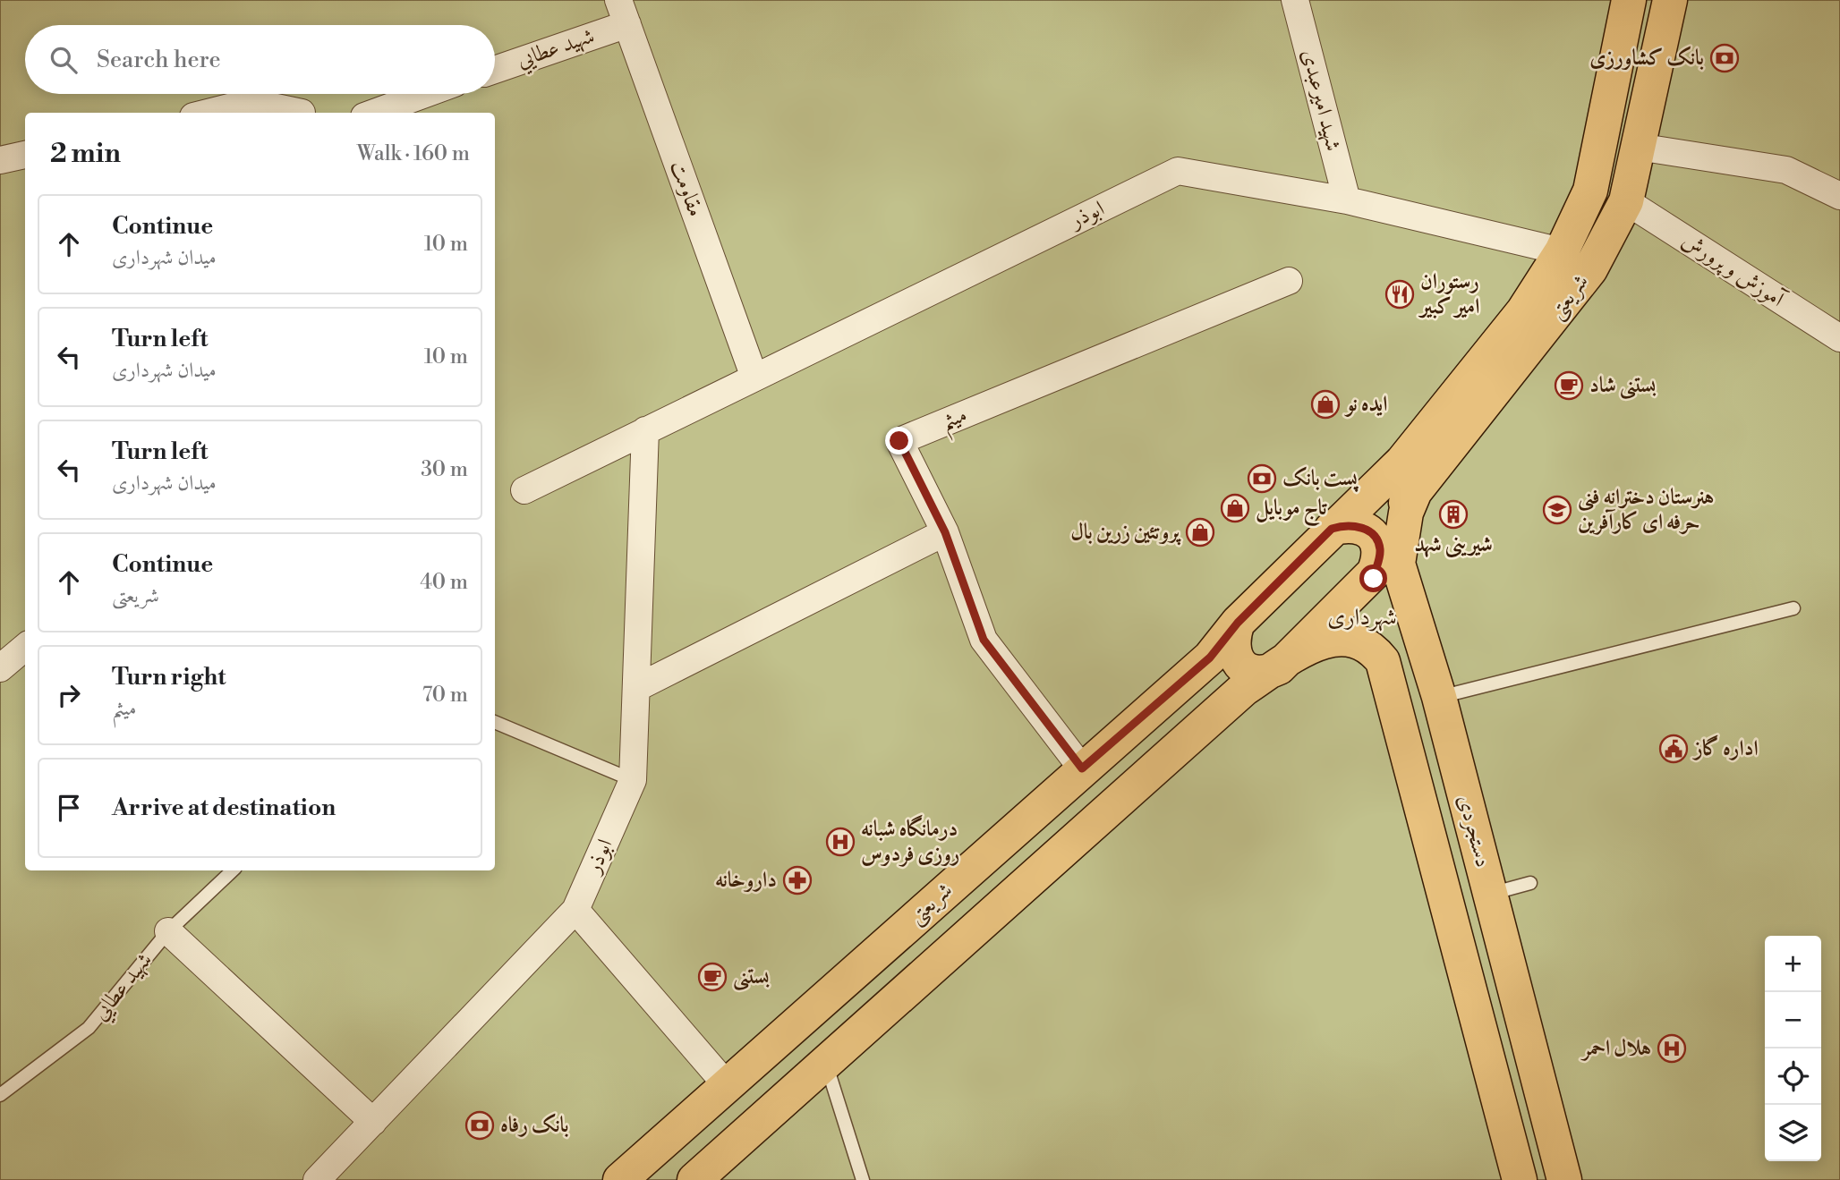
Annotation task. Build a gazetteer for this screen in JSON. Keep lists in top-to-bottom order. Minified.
{"streets":{"main road":["شریعتی","دستجردی"],"street":["شهيد عطايي","شهید امیرعبدی","مقاومت","ابوذر","آموزش و پرورش","میثم"]},"crossings":[["شهيد عطايي","مقاومت"],["شهید امیرعبدی","ابوذر"],["مقاومت","ابوذر"],["ابوذر","شریعتی"],["آموزش و پرورش","شریعتی"],["شریعتی","میثم"],["شریعتی","دستجردی"]],"districts":["شهرداری"],"places":{"bank":["بانک کشاورزی","پست بانک","بانک رفاه"],"restaurant":["رستوران امیر کبیر"],"cafe":["بستنی شاد","بستنی"],"shop":["ایده نو","تاج موبایل","پروتئین زرین بال"],"school or university":["هنرستان دخترانه فنی حرفه ای کارآفرین"],"building":["شیرینی شهد"],"public building":["اداره گاز"],"hospital":["درمانگاه شبانه روزی فردوس","هلال احمر"],"pharmacy":["داروخانه"]},"page":{"search":"Search here","heading":["2 min","Walk · 160 m"],"list":[["Continue","میدان شهرداری","10 m"],["Turn left","میدان شهرداری","10 m"],["Turn left","میدان شهرداری","30 m"],["Continue","شریعتی","40 m"],["Turn right","میثم","70 m"],"Arrive at destination"],"map_buttons":["+","−"]}}
